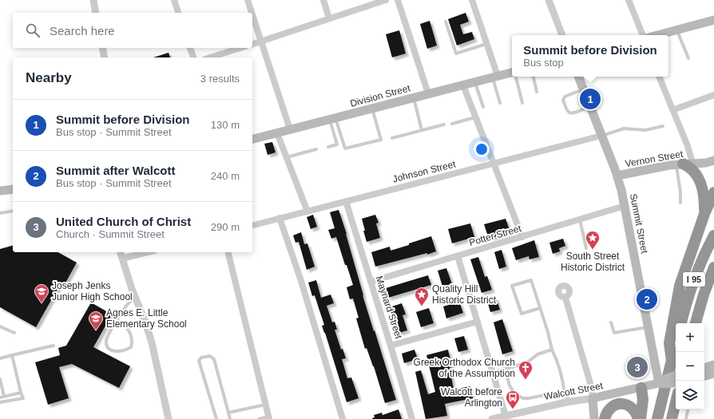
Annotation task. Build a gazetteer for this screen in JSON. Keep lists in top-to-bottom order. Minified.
{"streets":{"highway":["I 95"],"main road":["Division Street","Vernon Street","Summit Street","Walcott Street"],"street":["Johnson Street","Potter Street","Maynard Street"]},"crossings":[["Vernon Street","Summit Street"],["Johnson Street","Summit Street"],["Johnson Street","Maynard Street"],["Summit Street","Potter Street"],["Summit Street","Walcott Street"],["Potter Street","Maynard Street"]],"places":{"place":["South Street Historic District","Quality Hill Historic District"],"school or university":["Joseph Jenks Junior High School","Agnes E. Little Elementary School"],"church":["Greek Orthodox Church of the Assumption"],"bus stop":["Walcott before Arlington"]},"page":{"search":"Search here","popup":["Summit before Division","Bus stop"],"heading":["Nearby","3 results"],"pins":["1","2","3"],"list":[{"mark":"1","name":"Summit before Division","note":"Bus stop · Summit Street","value":"130 m"},{"mark":"2","name":"Summit after Walcott","note":"Bus stop · Summit Street","value":"240 m"},{"mark":"3","name":"United Church of Christ","note":"Church · Summit Street","value":"290 m"}],"map_buttons":["+","−"]}}
